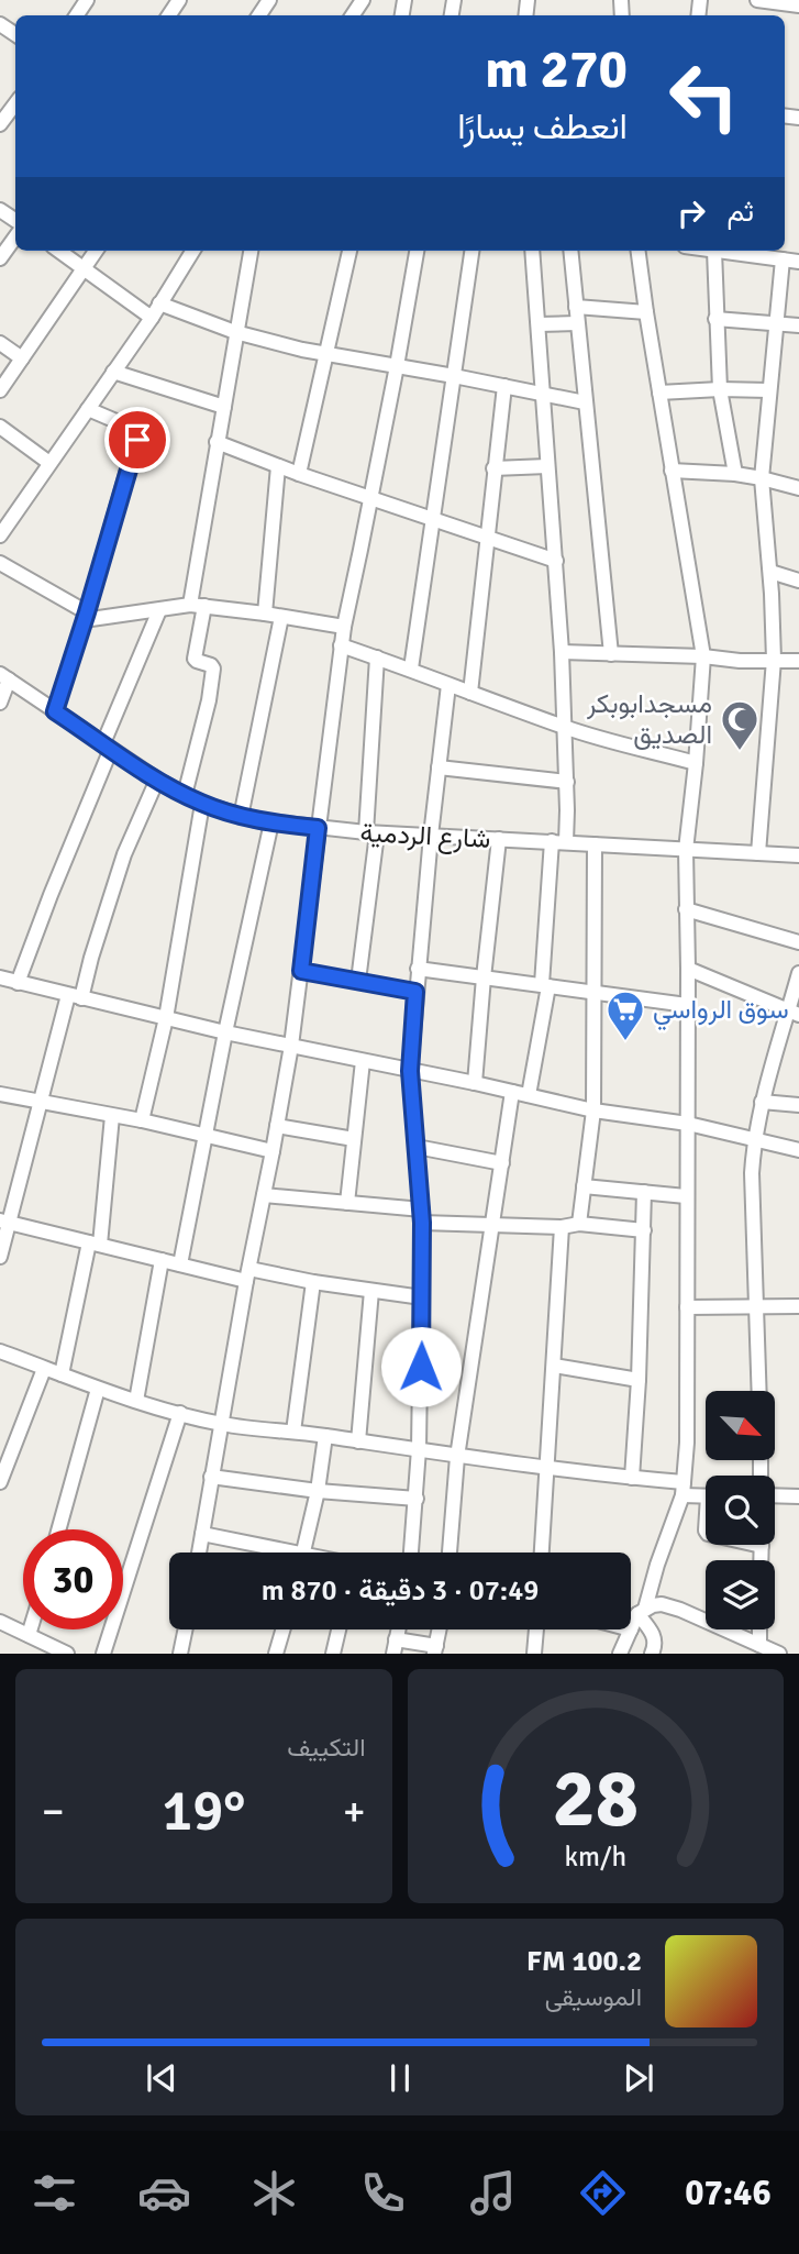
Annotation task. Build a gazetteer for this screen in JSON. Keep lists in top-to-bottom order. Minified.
{"streets":{"street":["شارع الردمية"]},"places":{"mosque":["مسجدابوبكر الصديق"],"supermarket":["سوق الرواسي"]},"north":"bottom right","page":{"turn":["270 m","انعطف يسارًا"],"then":"ثم","limit":"30","trip":"07:49 · 3 دقيقة · 870 m","tile":"التكييف","heat":["−","19°","+"],"song":["100.2 FM","الموسيقى"],"tabs":"07:46","gauge":["28","km/h"]}}
